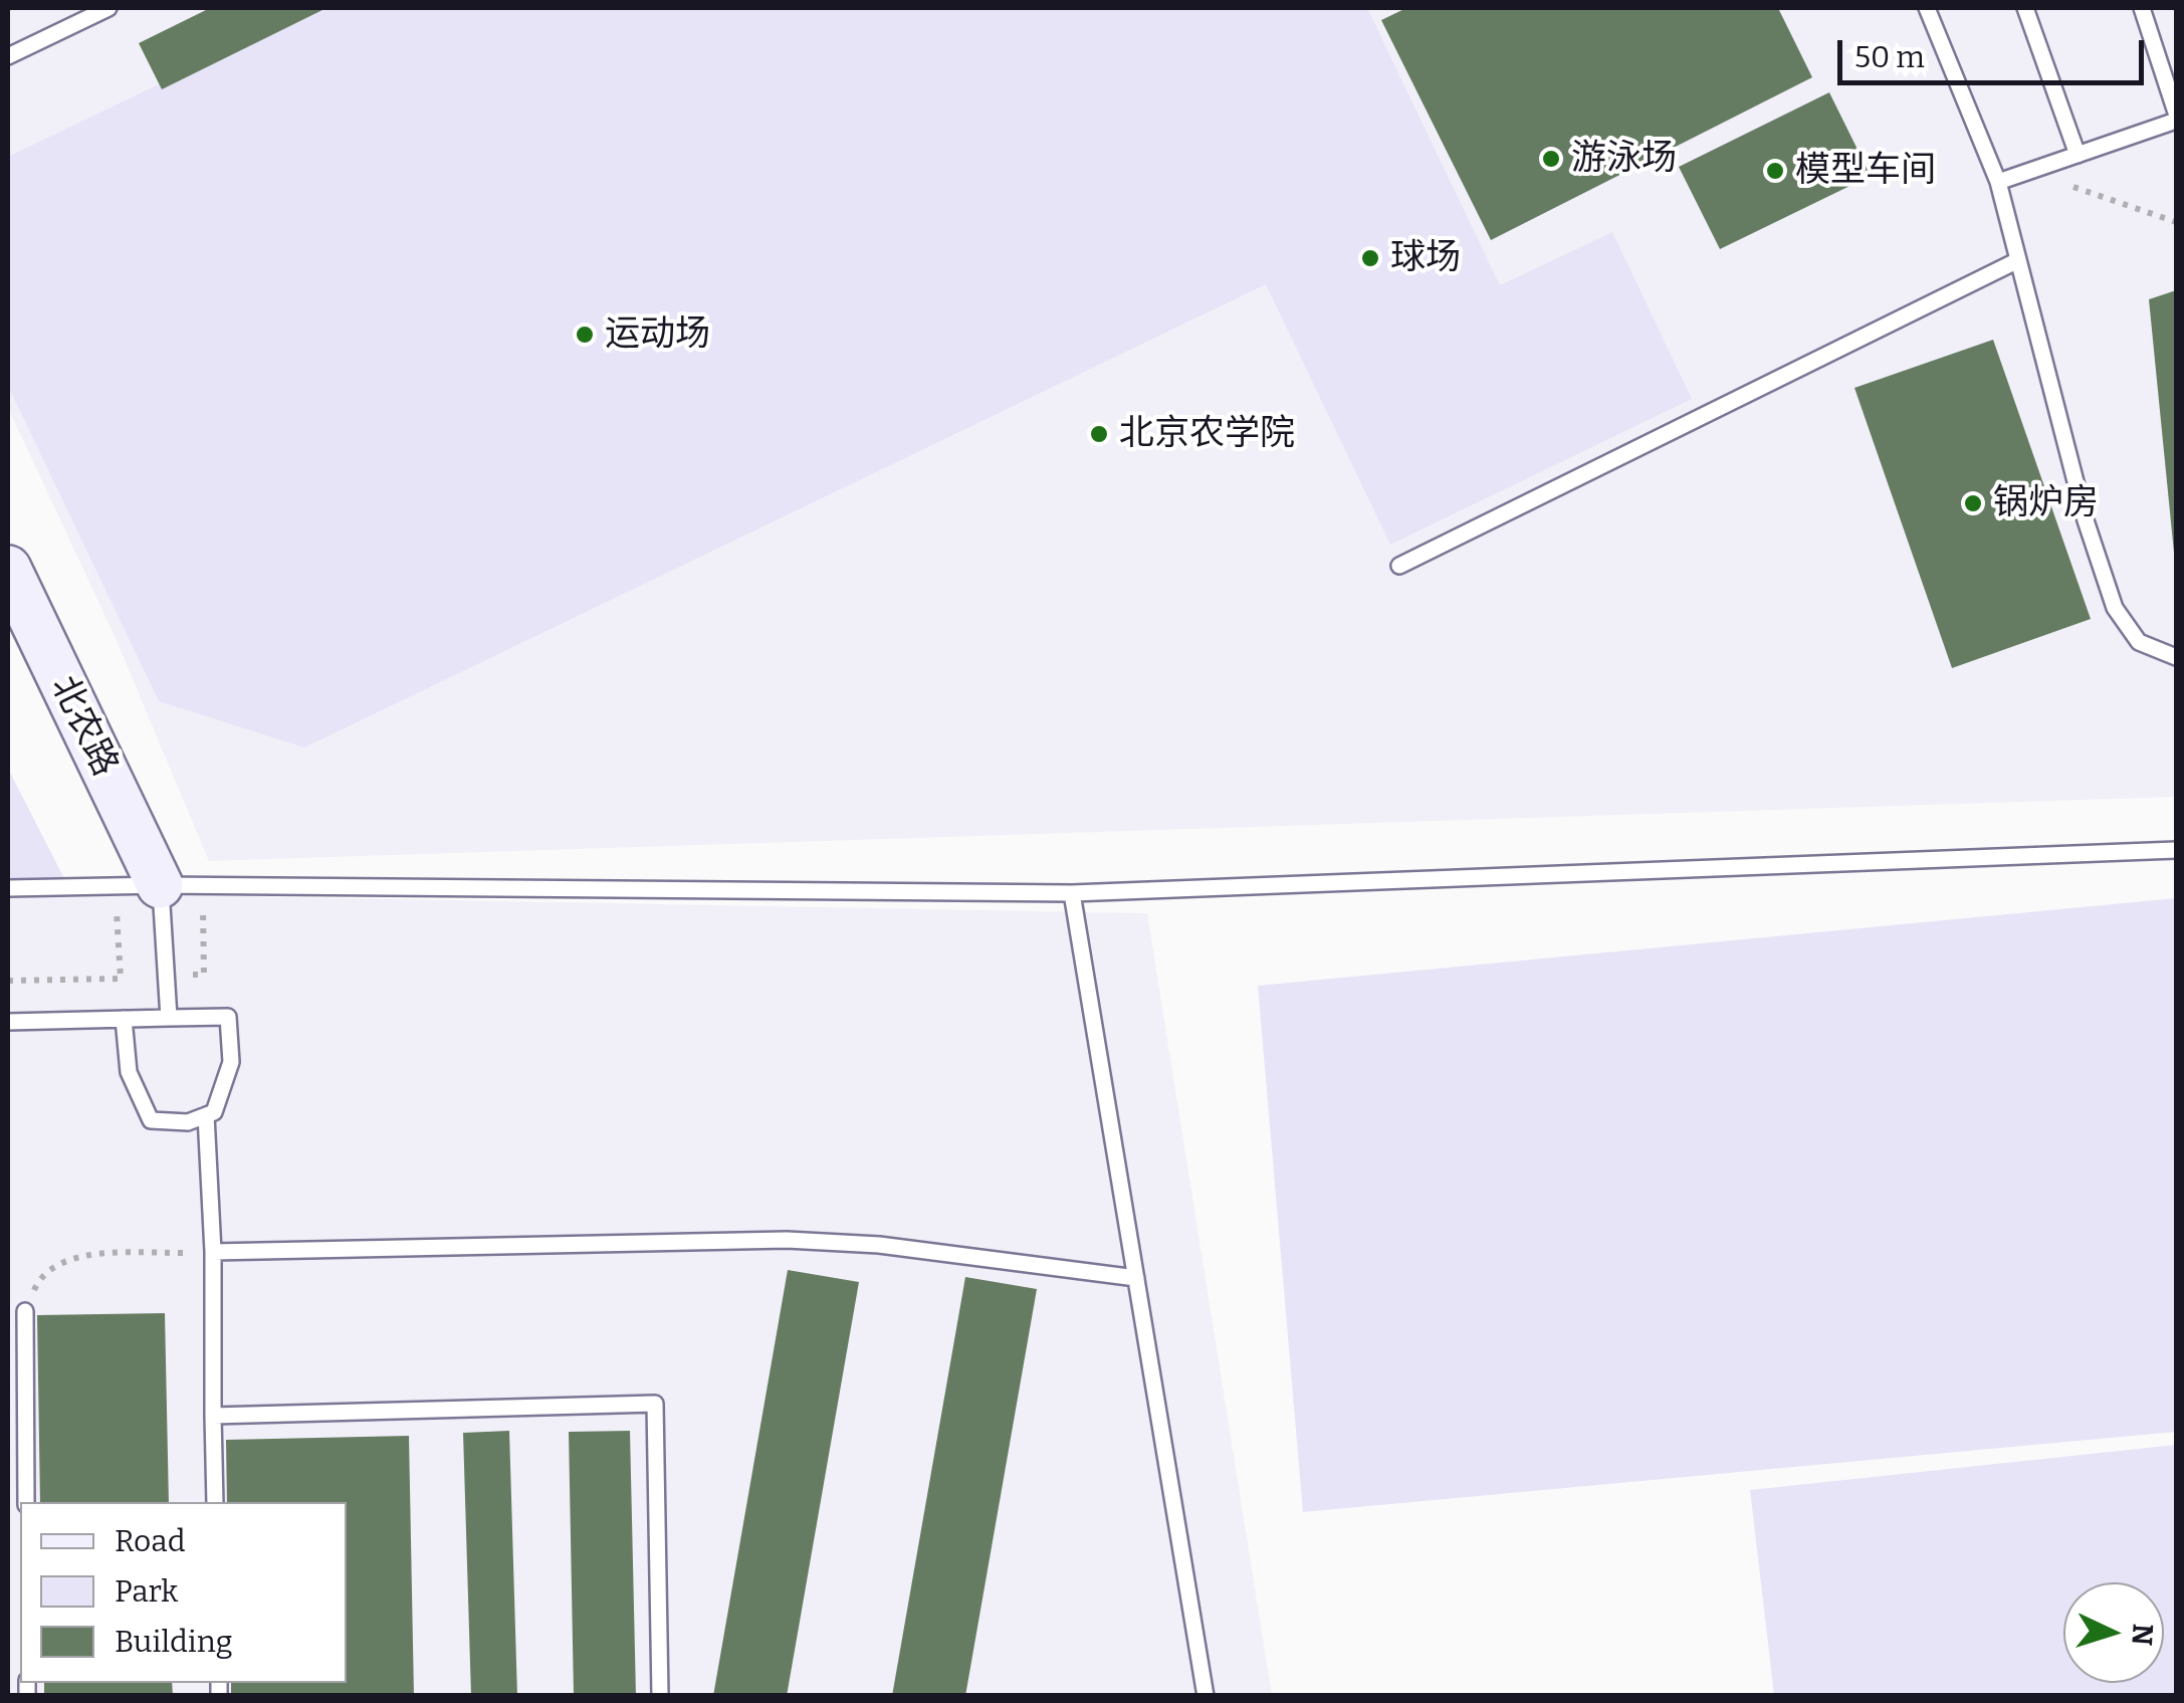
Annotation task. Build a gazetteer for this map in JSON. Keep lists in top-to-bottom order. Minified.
{"streets":{"street":["北农路"]},"places":["游泳场","模型车间","球场","运动场","北京农学院","锅炉房"],"legend":["Road","Park","Building"],"scale_bar":"50 m","north":"right"}
